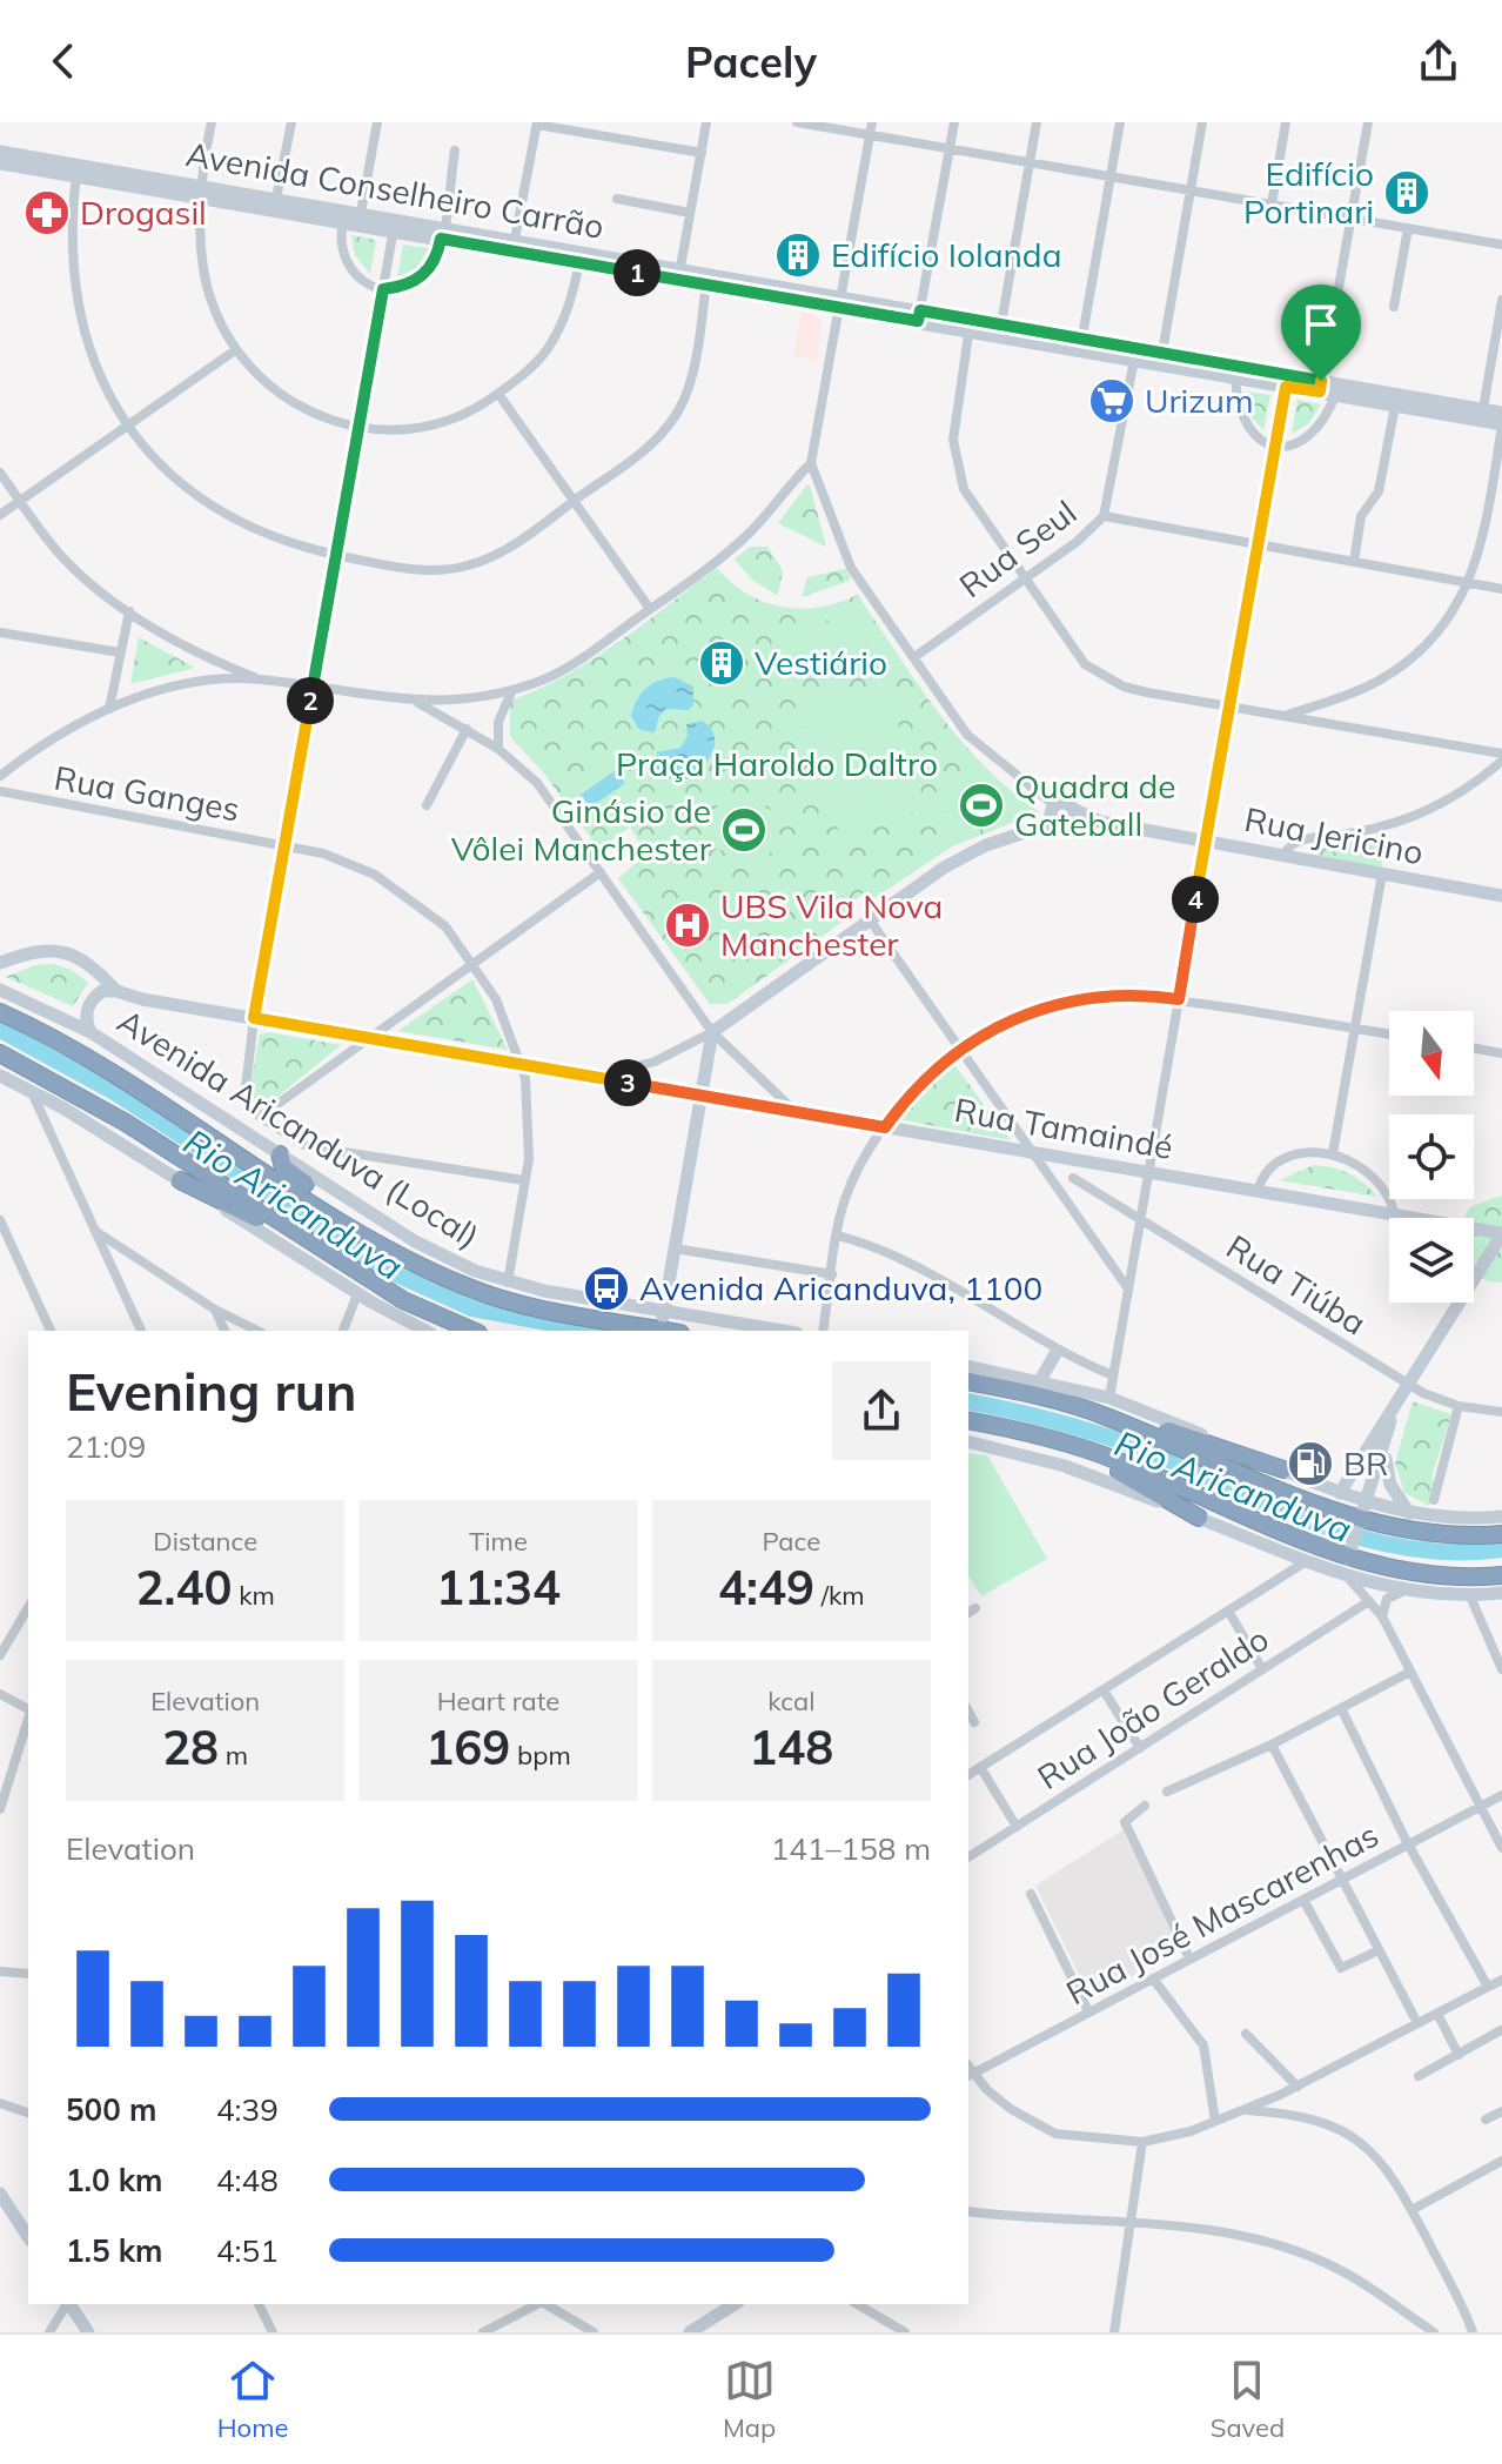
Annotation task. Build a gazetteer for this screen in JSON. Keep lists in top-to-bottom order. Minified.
{"streets":{"main road":["Avenida Conselheiro Carrão","Rua Jericino","Avenida Aricanduva (Local)","Rua Tamaindé"],"street":["Rua Seul","Rua Ganges","Rua Tiúba","Rua João Geraldo","Rua José Mascarenhas"]},"crossings":[["Avenida Conselheiro Carrão","Rua Seul"],["Rua Ganges","Avenida Aricanduva (Local)"],["Rua Ganges","Rua Tamaindé"]],"water":["Rio Aricanduva"],"parks":["Praça Haroldo Daltro"],"places":{"building":["Edifício Portinari","Edifício Iolanda","Vestiário"],"pharmacy":["Drogasil"],"supermarket":["Urizum"],"sports":["Quadra de Gateball","Ginásio de Vôlei Manchester"],"hospital":["UBS Vila Nova Manchester"],"bus stop":["Avenida Aricanduva, 1100"],"fuel station":["BR"]},"north":"bottom","page":{"header":"Pacely","pins":["1","2","4","3"],"heading":["Evening run","21:09"],"stats":[["Distance","2.40 km"],["Time","11:34"],["Pace","4:49 /km"],["Elevation","28 m"],["Heart rate","169 bpm"],["kcal","148"]],"chart":["Elevation","141–158 m"],"list":[{"name":"500 m","note":"4:39"},{"name":"1.0 km","note":"4:48"},{"name":"1.5 km","note":"4:51"}],"tabs":["Home","Map","Saved"]}}
